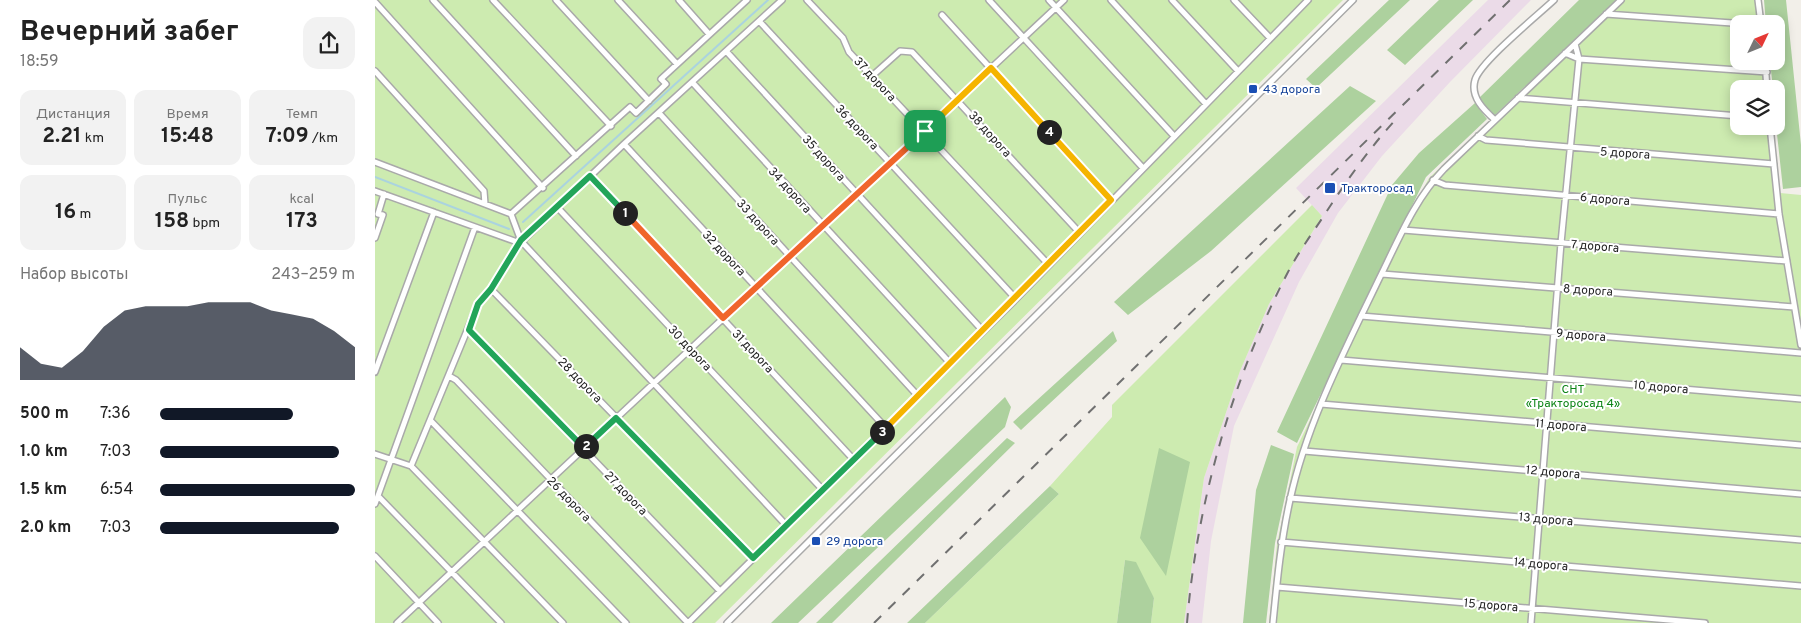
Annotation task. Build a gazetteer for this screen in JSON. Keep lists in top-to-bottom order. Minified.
{"streets":{"street":["37 дорога","36 дорога","38 дорога","5 дорога","35 дорога","34 дорога","6 дорога","33 дорога","7 дорога","32 дорога","8 дорога","9 дорога","30 дорога","31 дорога","28 дорога","10 дорога","11 дорога","12 дорога","27 дорога","26 дорога","13 дорога","14 дорога","15 дорога"]},"crossings":[["37 дорога","38 дорога"]],"parks":["СНТ «Тракторосад 4»"],"places":{"transit":["43 дорога","Тракторосад","29 дорога"]},"north":"top right","page":{"heading":["Вечерний забег","18:59"],"stats":[["Дистанция","2.21 km"],["Время","15:48"],["Темп","7:09 /km"],["16 m"],["Пульс","158 bpm"],["kcal","173"]],"pins":["4","1","3","2"],"chart":["Набор высоты","243–259 m"],"list":[{"name":"500 m","note":"7:36"},{"name":"1.0 km","note":"7:03"},{"name":"1.5 km","note":"6:54"},{"name":"2.0 km","note":"7:03"}]}}
